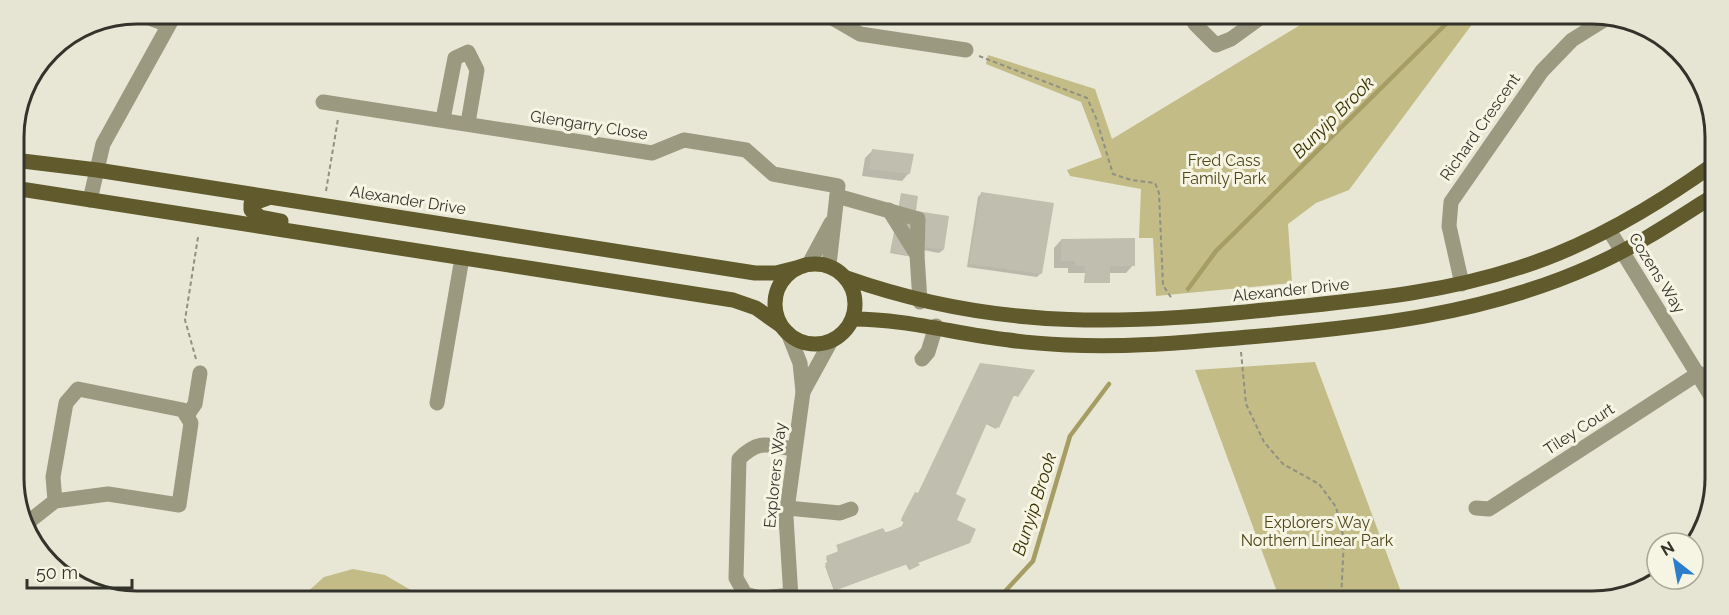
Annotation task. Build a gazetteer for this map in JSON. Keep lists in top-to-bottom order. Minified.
{"streets":{"main road":["Alexander Drive"],"street":["Glengarry Close","Richard Crescent","Cozens Way","Tiley Court","Explorers Way"]},"crossings":[["Richard Crescent","Alexander Drive"],["Alexander Drive","Cozens Way"],["Alexander Drive","Explorers Way"],["Cozens Way","Tiley Court"]],"water":["Bunyip Brook"],"parks":["Fred Cass Family Park","Explorers Way Northern Linear Park"],"scale_bar":"50 m","north":"top left"}
